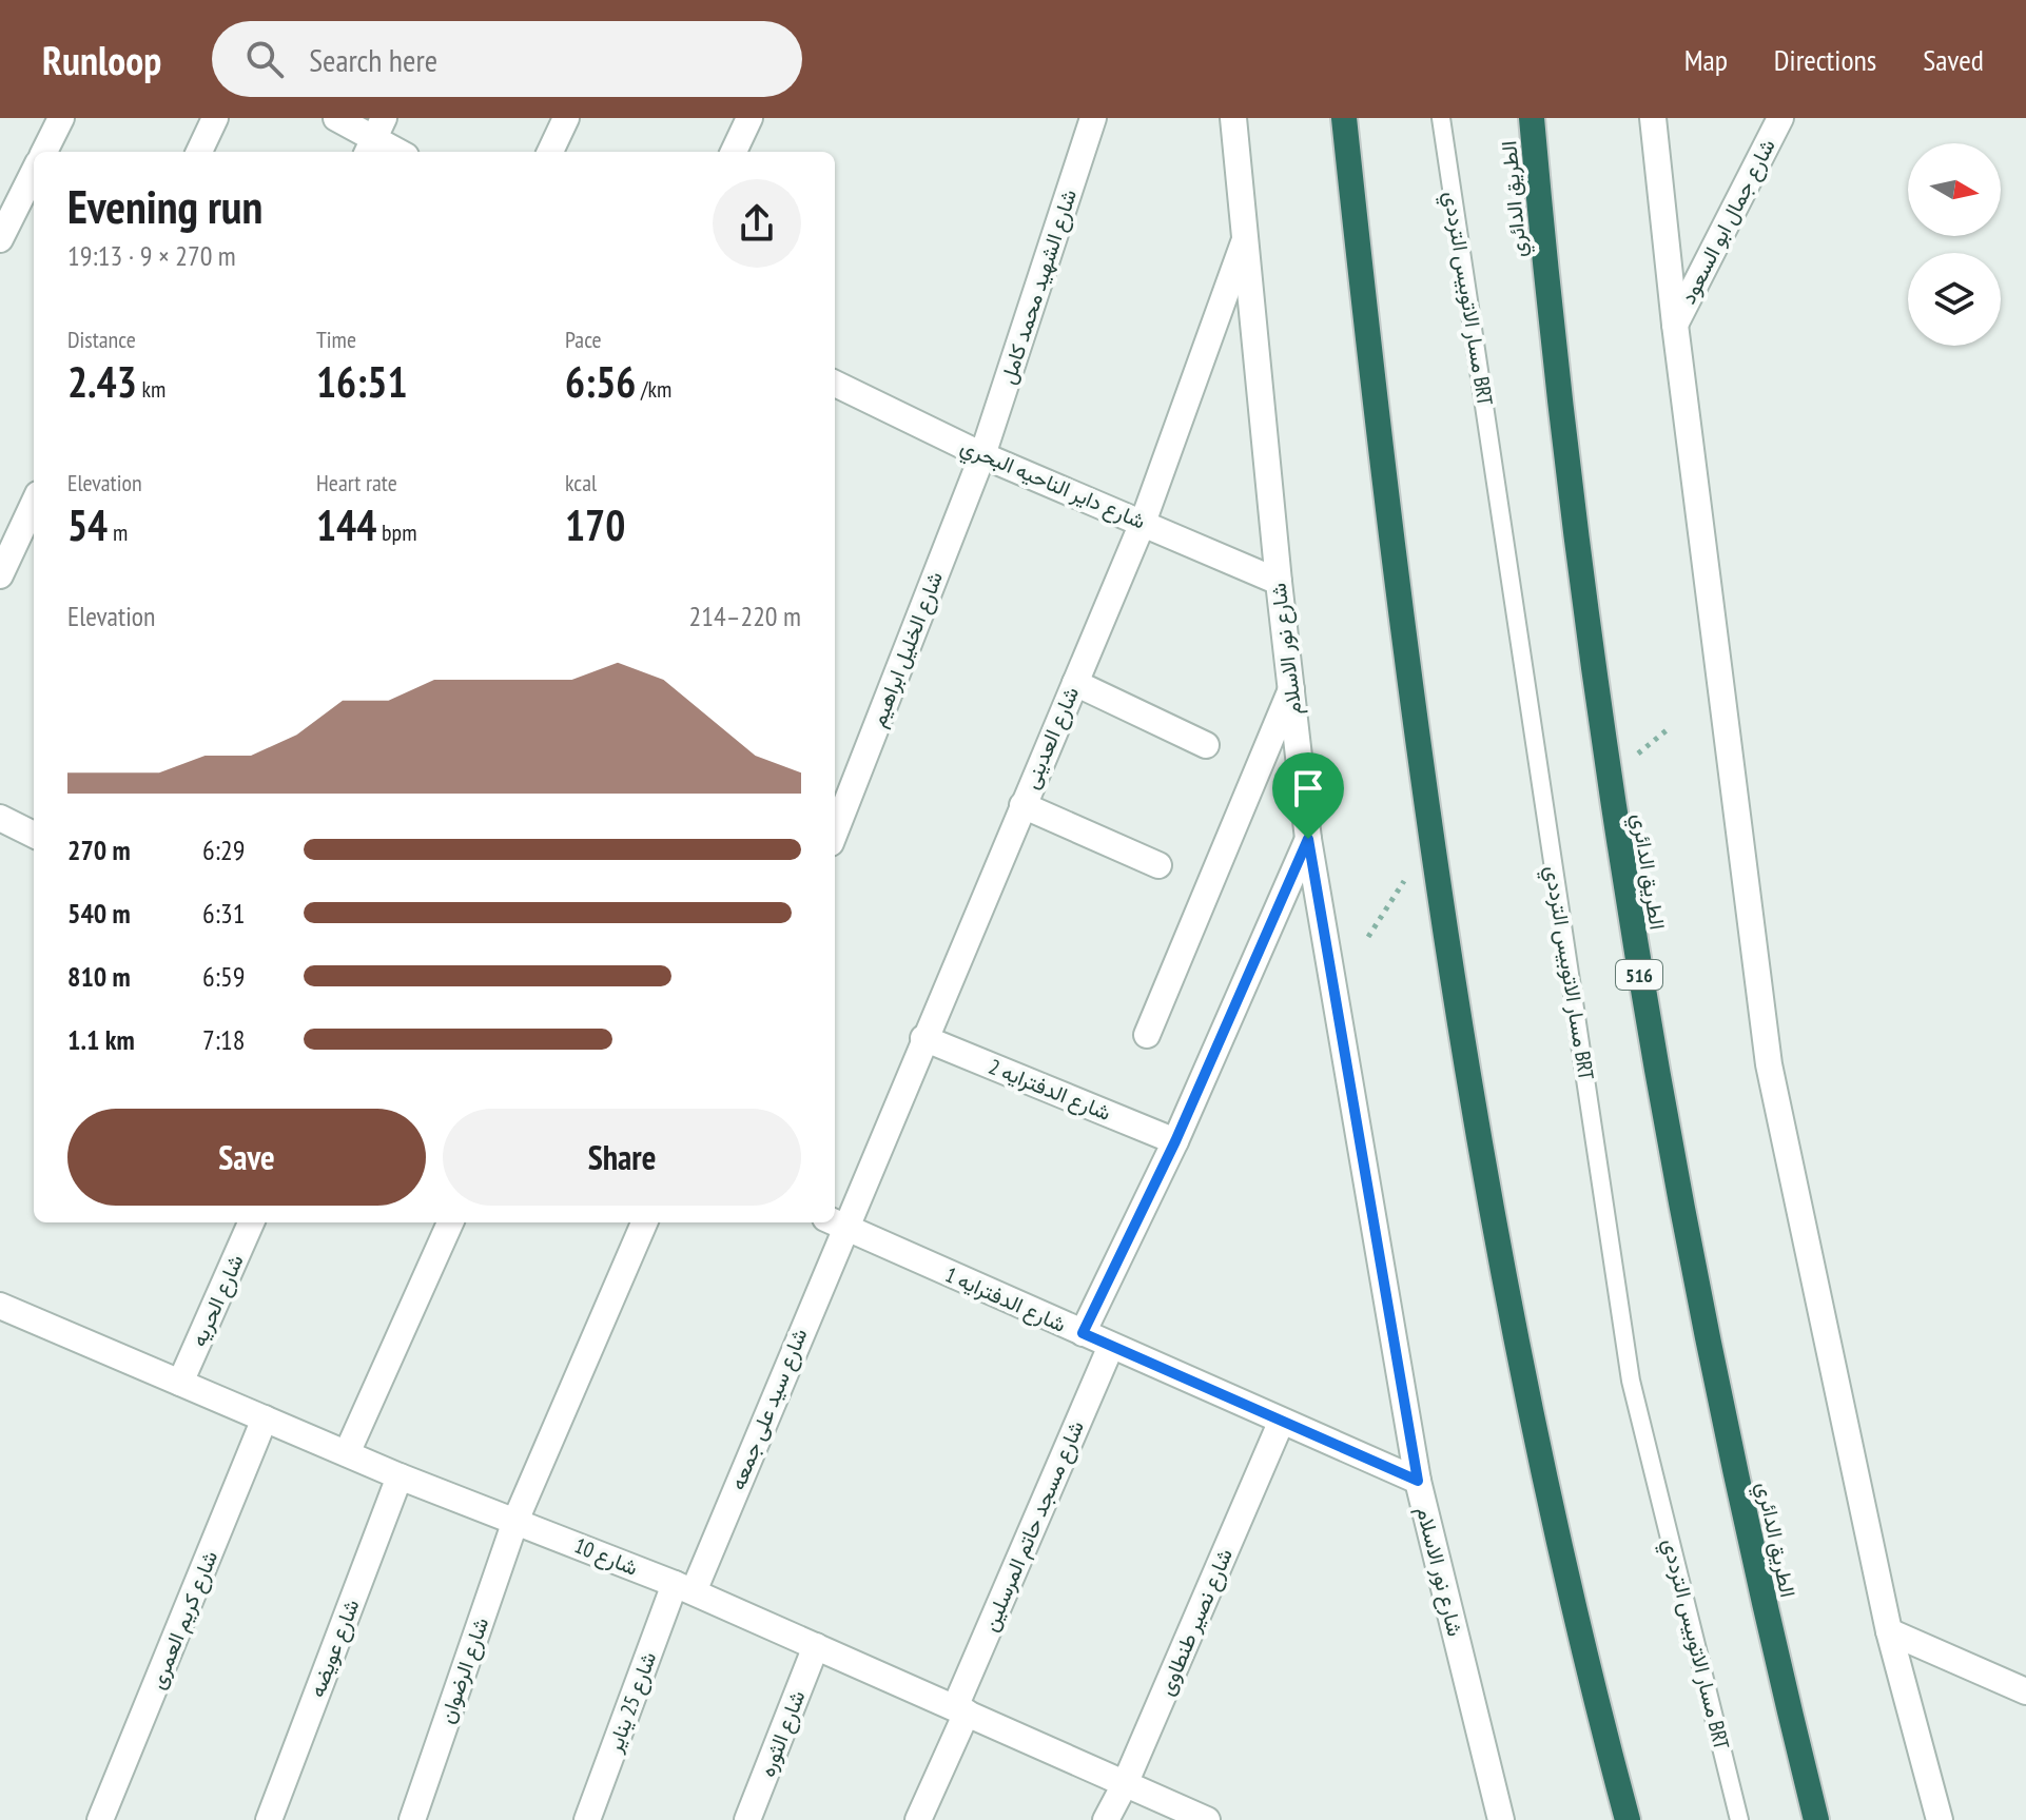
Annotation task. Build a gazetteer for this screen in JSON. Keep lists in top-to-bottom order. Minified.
{"streets":{"highway":["الطريق الدائري","516"],"street":["شارع جمال ابو السعود","شارع الشهيد محمد كامل","شارع داير الناحيه البحري","شارع الخليل ابراهيم","شارع نور الاسلام","شارع العدينى","شارع الدفترايه 2","شارع الدفترايه 1","شارع الحريه","شارع سيد على جمعه","شارع مسجد حاتم المرسلين","شارع 10","شارع كريم العمرى","شارع نصير طنطاوى","شارع عويضه","شارع الرضوان","شارع 25 يناير","شارع الثوره"],"lane":["مسار الاتوبيس الترددي BRT"]},"crossings":[["شارع الشهيد محمد كامل","شارع داير الناحيه البحري"],["شارع الشهيد محمد كامل","شارع الخليل ابراهيم"],["شارع داير الناحيه البحري","شارع الخليل ابراهيم"],["شارع داير الناحيه البحري","شارع نور الاسلام"],["شارع داير الناحيه البحري","شارع العدينى"],["شارع نور الاسلام","شارع العدينى"],["شارع نور الاسلام","شارع الدفترايه 1"],["شارع العدينى","شارع الدفترايه 2"],["شارع العدينى","شارع الدفترايه 1"],["شارع العدينى","شارع سيد على جمعه"],["شارع الدفترايه 1","شارع سيد على جمعه"],["شارع الدفترايه 1","شارع مسجد حاتم المرسلين"],["شارع الدفترايه 1","شارع نصير طنطاوى"],["شارع الحريه","شارع 10"],["شارع سيد على جمعه","شارع 10"],["شارع سيد على جمعه","شارع 25 يناير"],["شارع مسجد حاتم المرسلين","شارع 10"],["شارع 10","شارع كريم العمرى"],["شارع 10","شارع نصير طنطاوى"],["شارع 10","شارع عويضه"],["شارع 10","شارع الرضوان"],["شارع 10","شارع 25 يناير"],["شارع 10","شارع الثوره"]],"north":"right","page":{"header":"Runloop","search":"Search here","nav":["Map","Directions","Saved"],"heading":["Evening run","19:13 · 9 × 270 m"],"stats":[["Distance","2.43 km"],["Time","16:51"],["Pace","6:56 /km"],["Elevation","54 m"],["Heart rate","144 bpm"],["kcal","170"]],"chart":["Elevation","214–220 m"],"list":[{"name":"270 m","note":"6:29"},{"name":"540 m","note":"6:31"},{"name":"810 m","note":"6:59"},{"name":"1.1 km","note":"7:18"}],"buttons":["Save","Share"]}}
